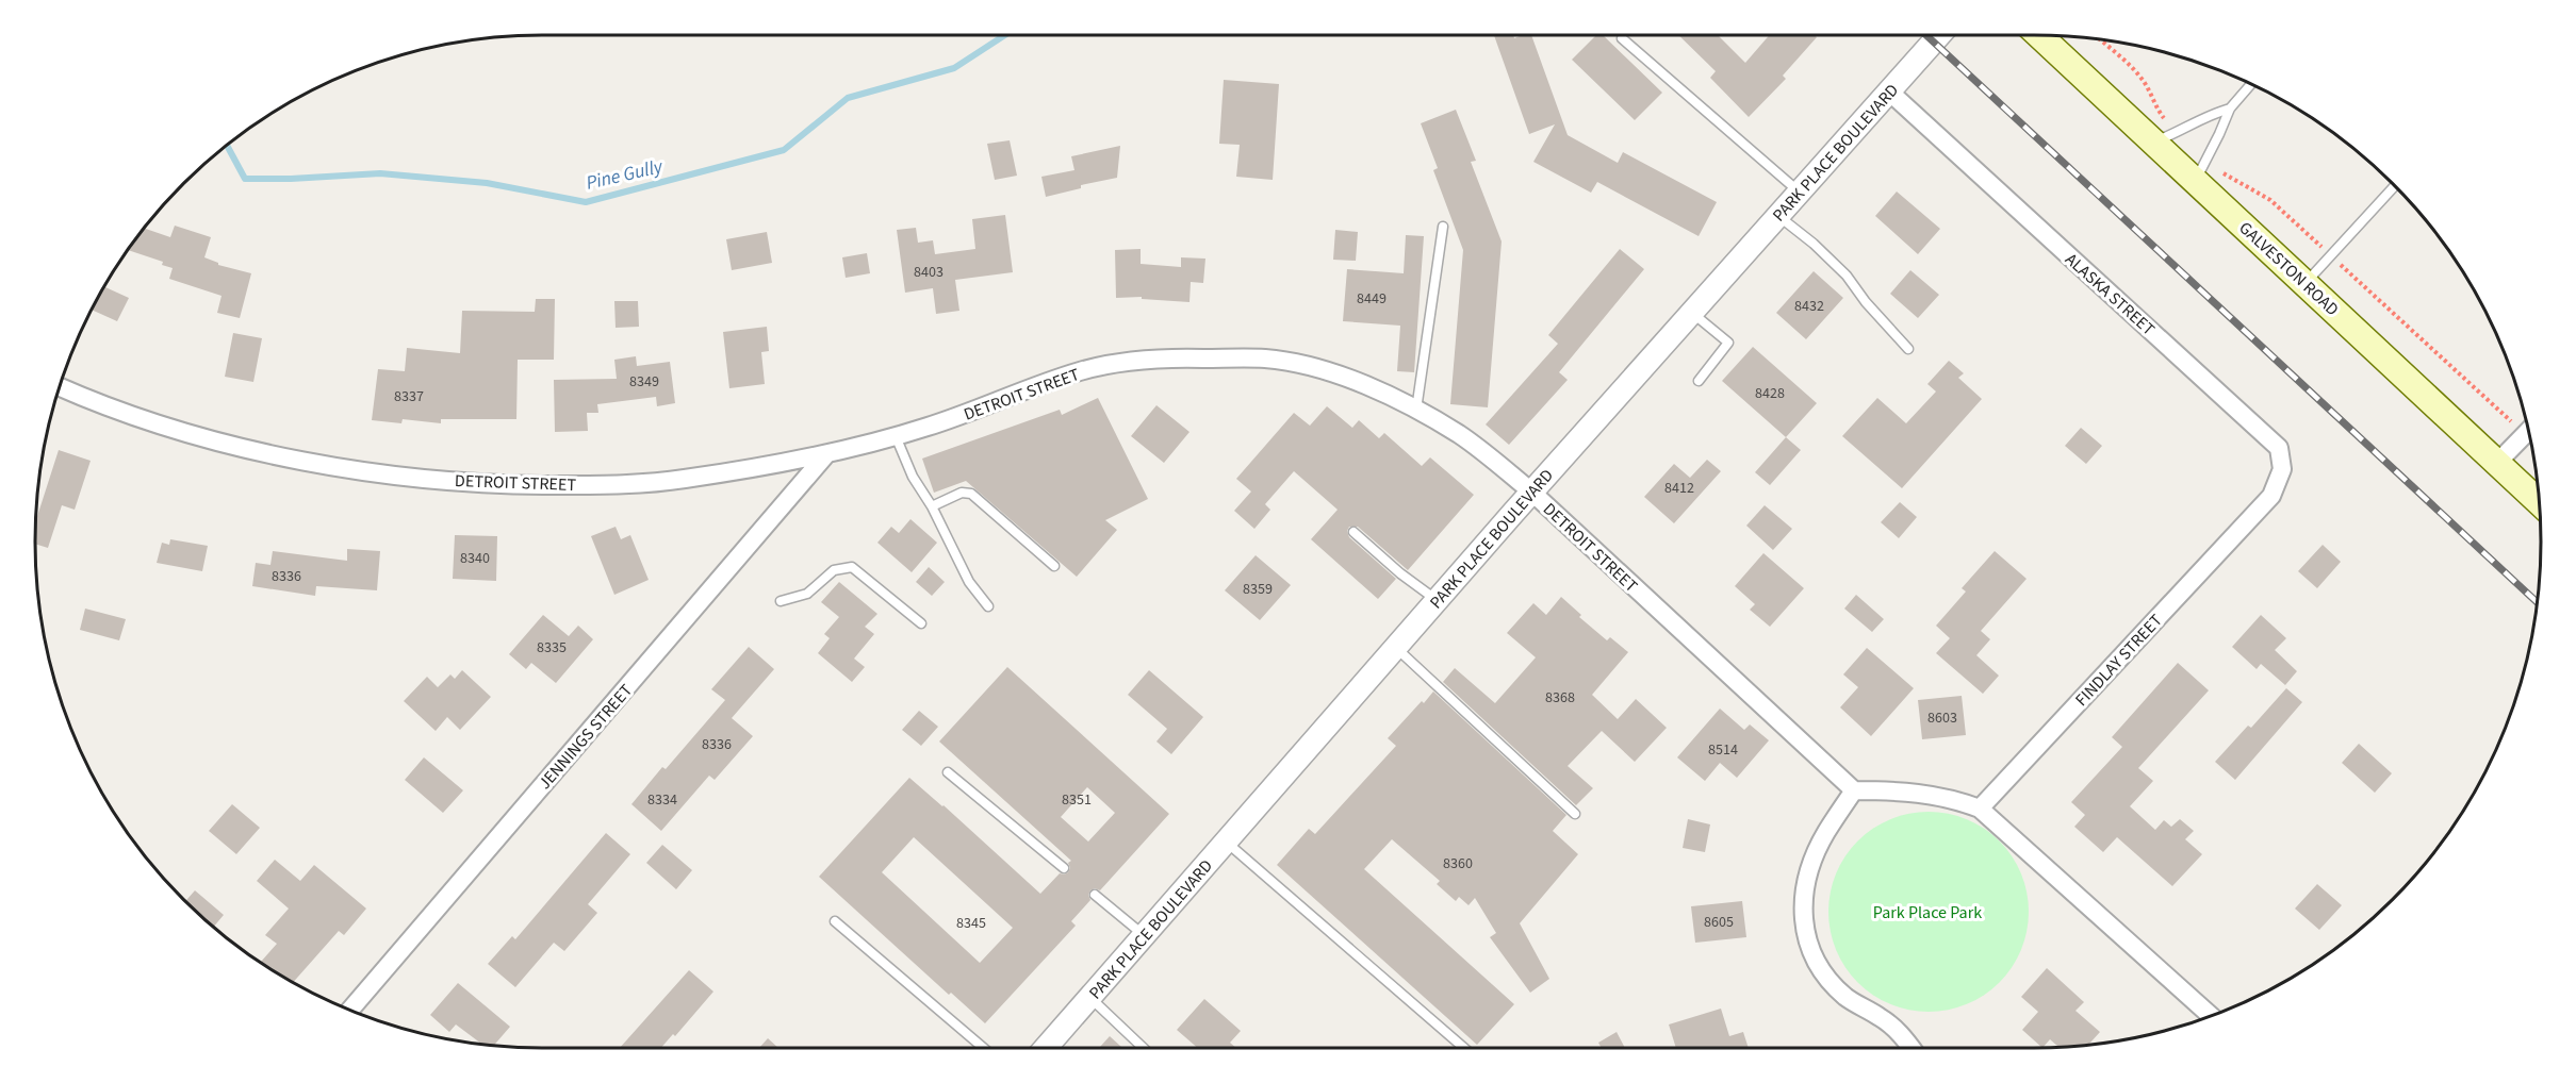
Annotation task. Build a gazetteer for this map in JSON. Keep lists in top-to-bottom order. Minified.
{"streets":{"main road":["GALVESTON ROAD"],"street":["PARK PLACE BOULEVARD","ALASKA STREET","DETROIT STREET","FINDLAY STREET","JENNINGS STREET"]},"crossings":[["PARK PLACE BOULEVARD","ALASKA STREET"],["PARK PLACE BOULEVARD","DETROIT STREET"],["ALASKA STREET","FINDLAY STREET"],["DETROIT STREET","JENNINGS STREET"]],"water":["Pine Gully"],"parks":["Park Place Park"],"house_numbers":["8403","8449","8432","8349","8428","8337","8412","8340","8336","8359","8335","8368","8603","8336","8514","8334","8351","8360","8605","8345"]}
